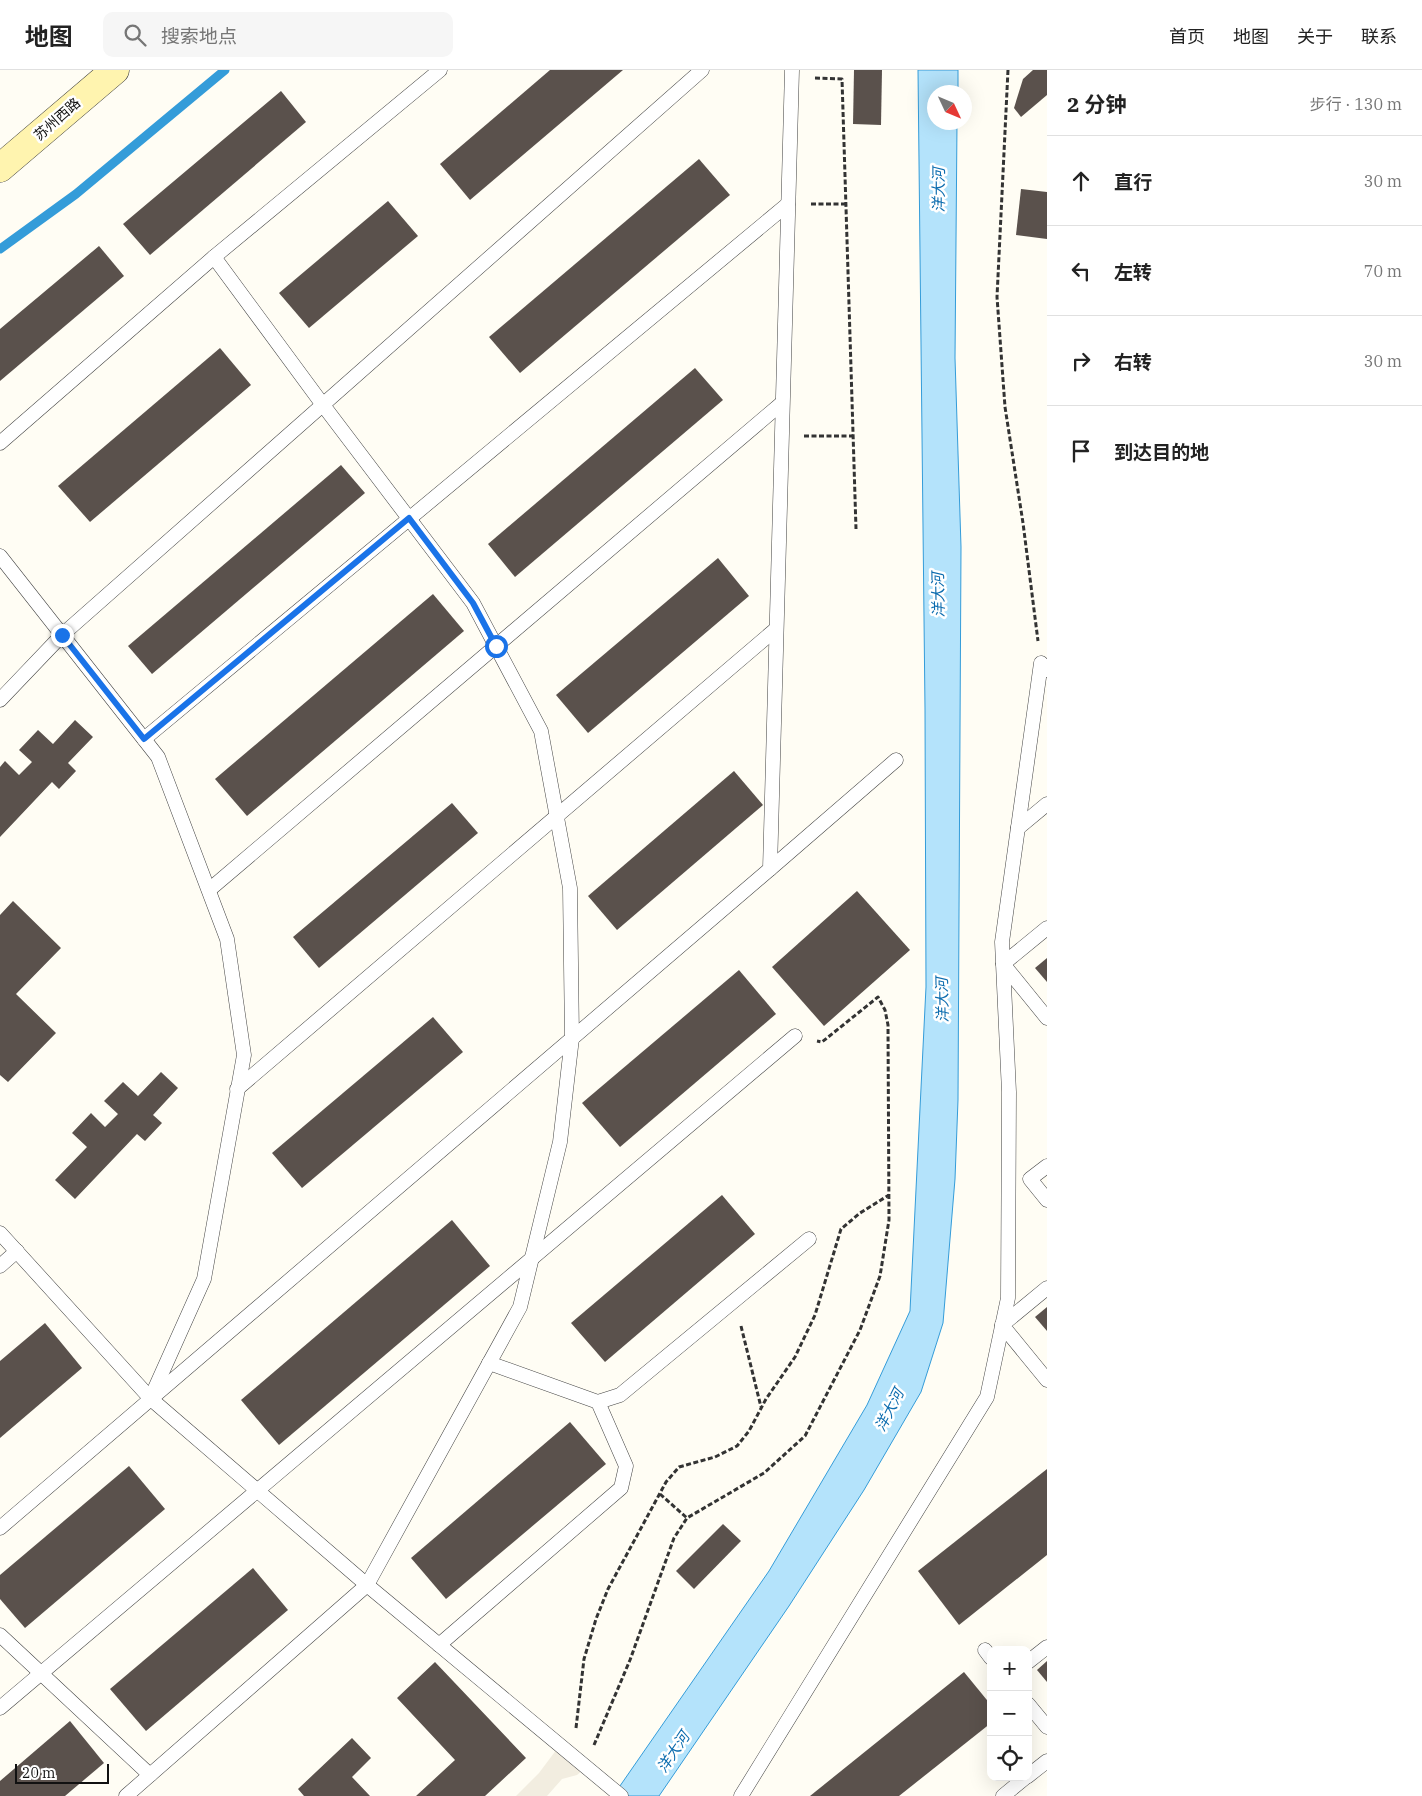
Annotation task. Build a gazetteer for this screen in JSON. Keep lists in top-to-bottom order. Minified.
{"streets":{"main road":["苏州西路"]},"water":["洋大河"],"scale_bar":"20 m","north":"bottom right","page":{"header":"地图","search":"搜索地点","nav":["首页","地图","关于","联系"],"heading":["2 分钟","步行 · 130 m"],"list":[["直行","30 m"],["左转","70 m"],["右转","30 m"],"到达目的地"],"map_buttons":["+","−"],"scale":"20 m"}}
